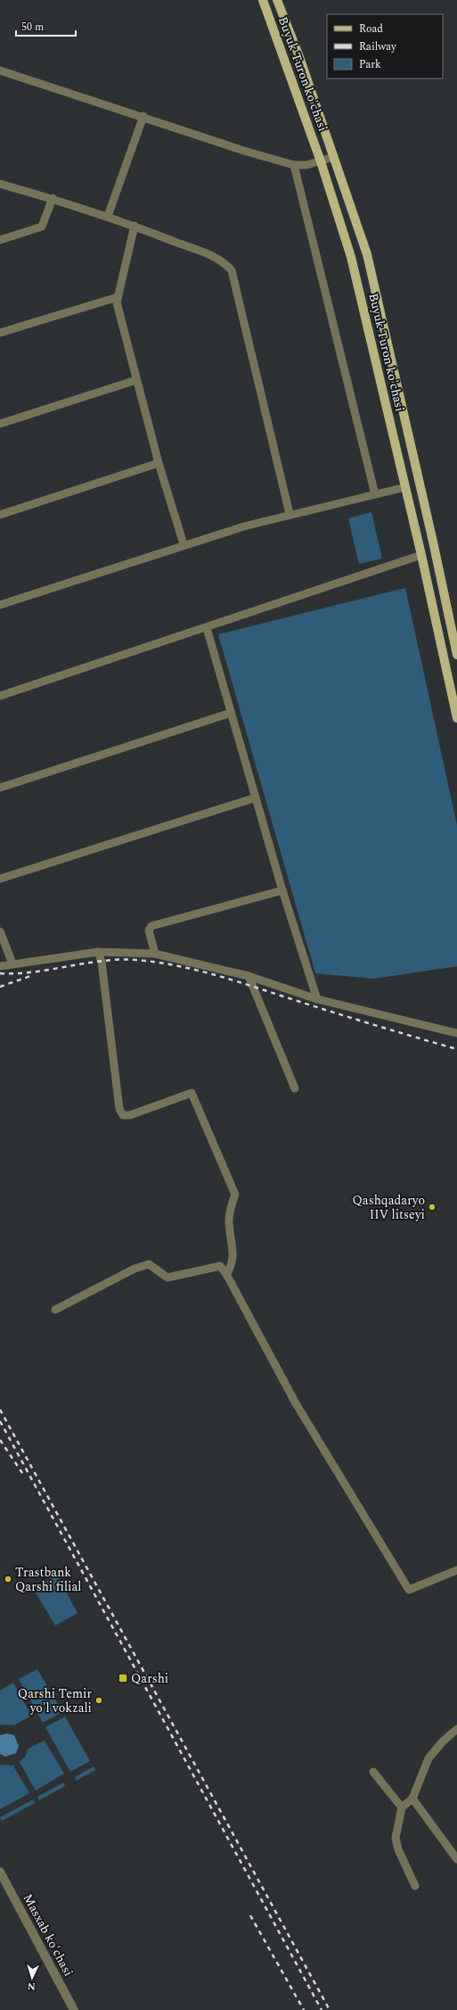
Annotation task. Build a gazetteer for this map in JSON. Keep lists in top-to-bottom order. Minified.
{"streets":{"main road":["Buyuk Turon ko'chasi"],"street":["Masxab ko'chasi"]},"places":{"other":["Qashqadaryo IIV litseyi","Trastbank Qarshi filial","Qarshi Temir yo'l vokzali"],"transit":["Qarshi"]},"legend":["Road","Railway","Park"],"scale_bar":"50 m","north":"bottom"}
